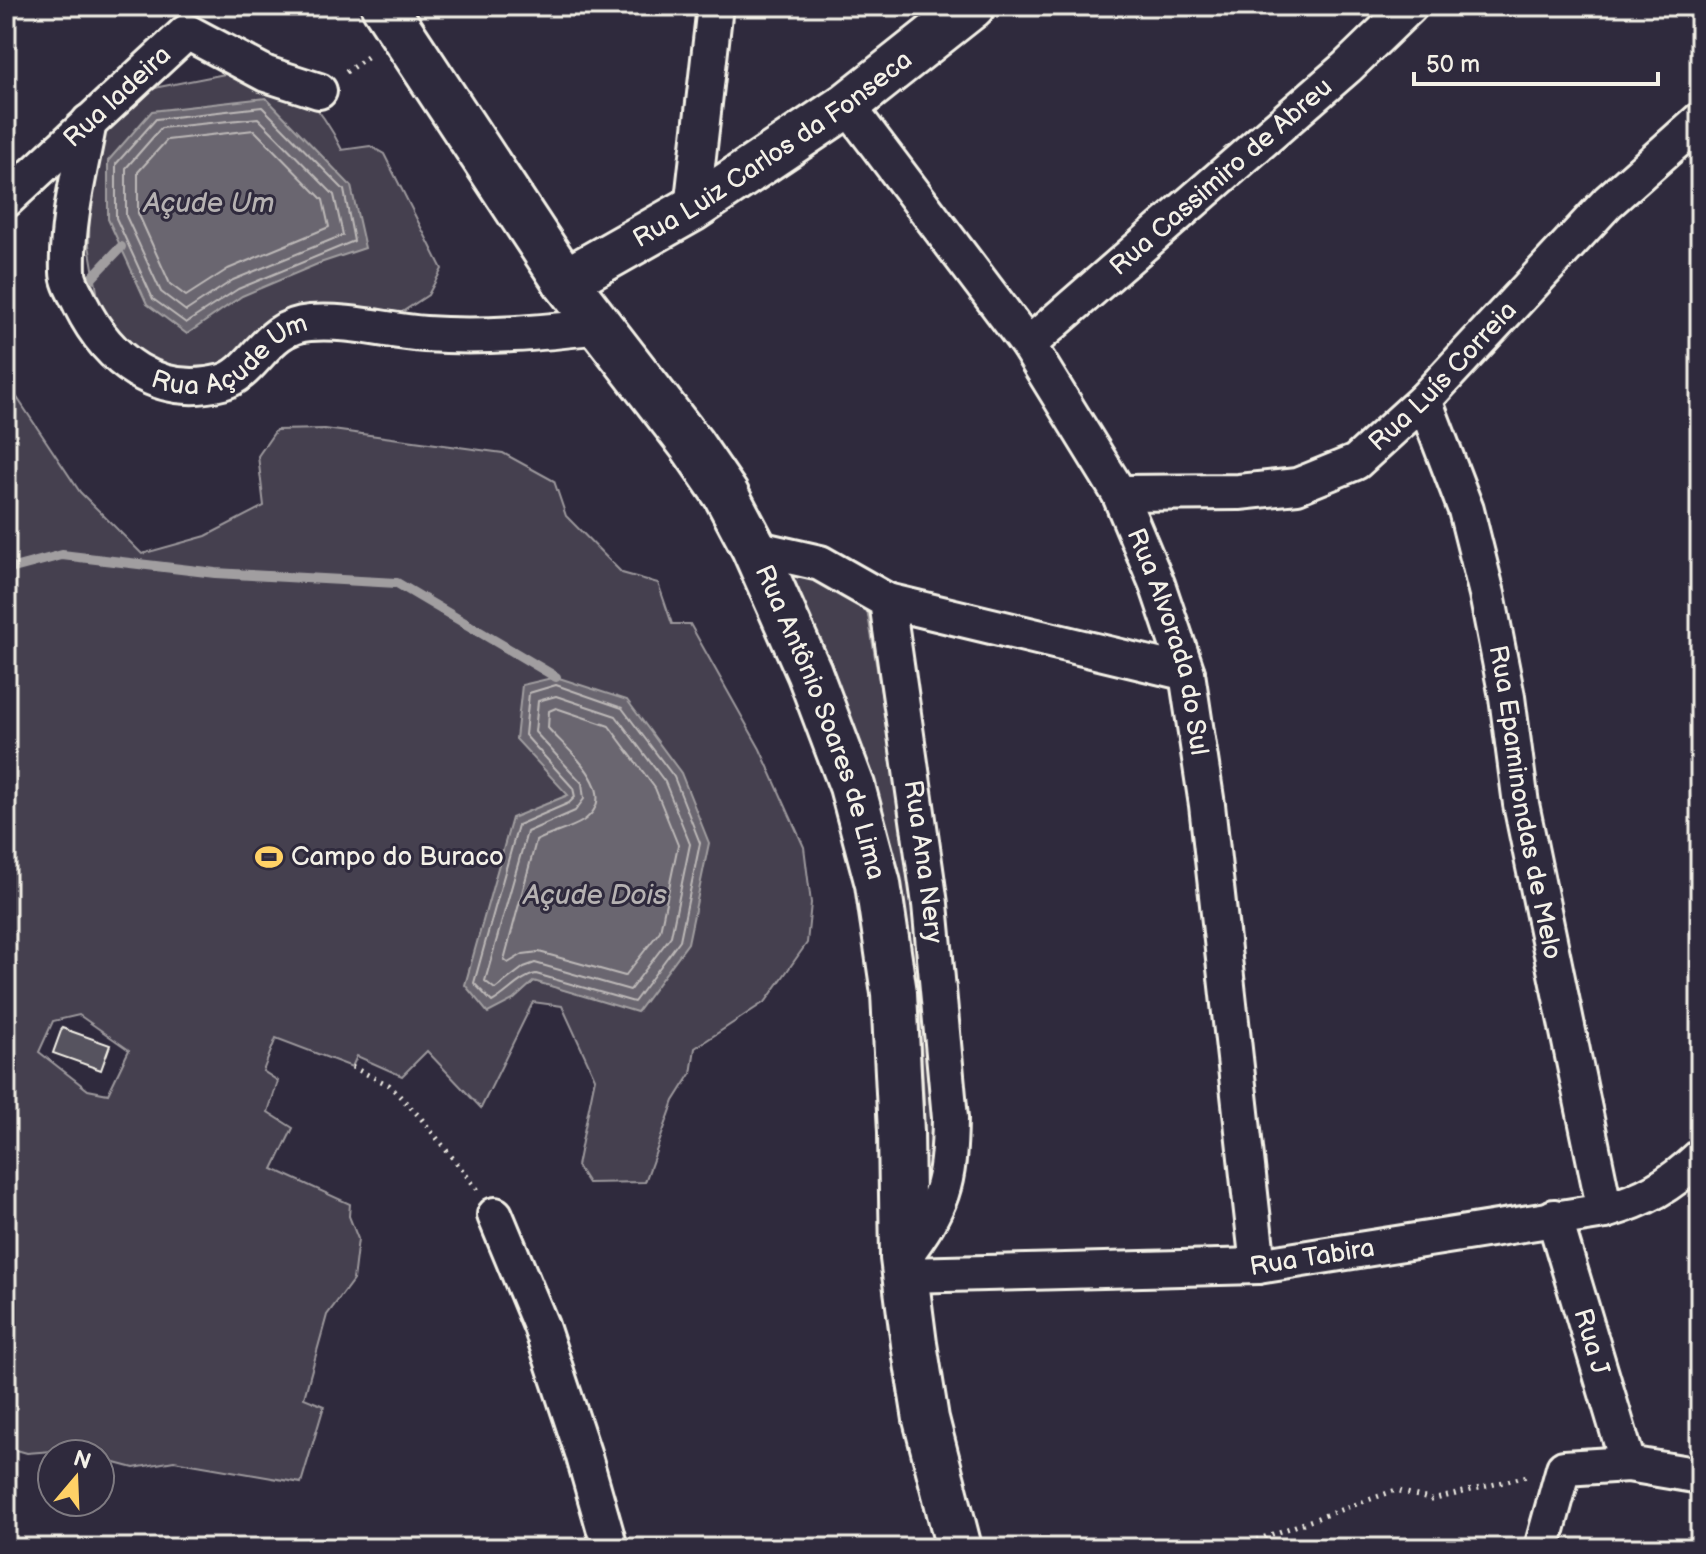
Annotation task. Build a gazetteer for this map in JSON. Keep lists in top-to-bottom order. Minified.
{"streets":{"street":["Rua ladeira","Rua Luiz Carlos da Fonseca","Rua Cassimiro de Abreu","Rua Açude Um","Rua Luís Correia","Rua Alvorada do Sul","Rua Antônio Soares de Lima","Rua Epaminondas de Melo","Rua Ana Nery","Rua Tabira","Rua J"]},"crossings":[["Rua ladeira","Rua Açude Um"],["Rua Luiz Carlos da Fonseca","Rua Alvorada do Sul"],["Rua Luiz Carlos da Fonseca","Rua Antônio Soares de Lima"],["Rua Cassimiro de Abreu","Rua Alvorada do Sul"],["Rua Açude Um","Rua Antônio Soares de Lima"],["Rua Luís Correia","Rua Alvorada do Sul"],["Rua Luís Correia","Rua Epaminondas de Melo"],["Rua Alvorada do Sul","Rua Tabira"],["Rua Antônio Soares de Lima","Rua Ana Nery"],["Rua Antônio Soares de Lima","Rua Tabira"],["Rua Epaminondas de Melo","Rua Tabira"],["Rua Ana Nery","Rua Tabira"],["Rua Tabira","Rua J"]],"water":["Açude Um","Açude Dois"],"places":{"sports":["Campo do Buraco"]},"scale_bar":"50 m","north":"top"}
